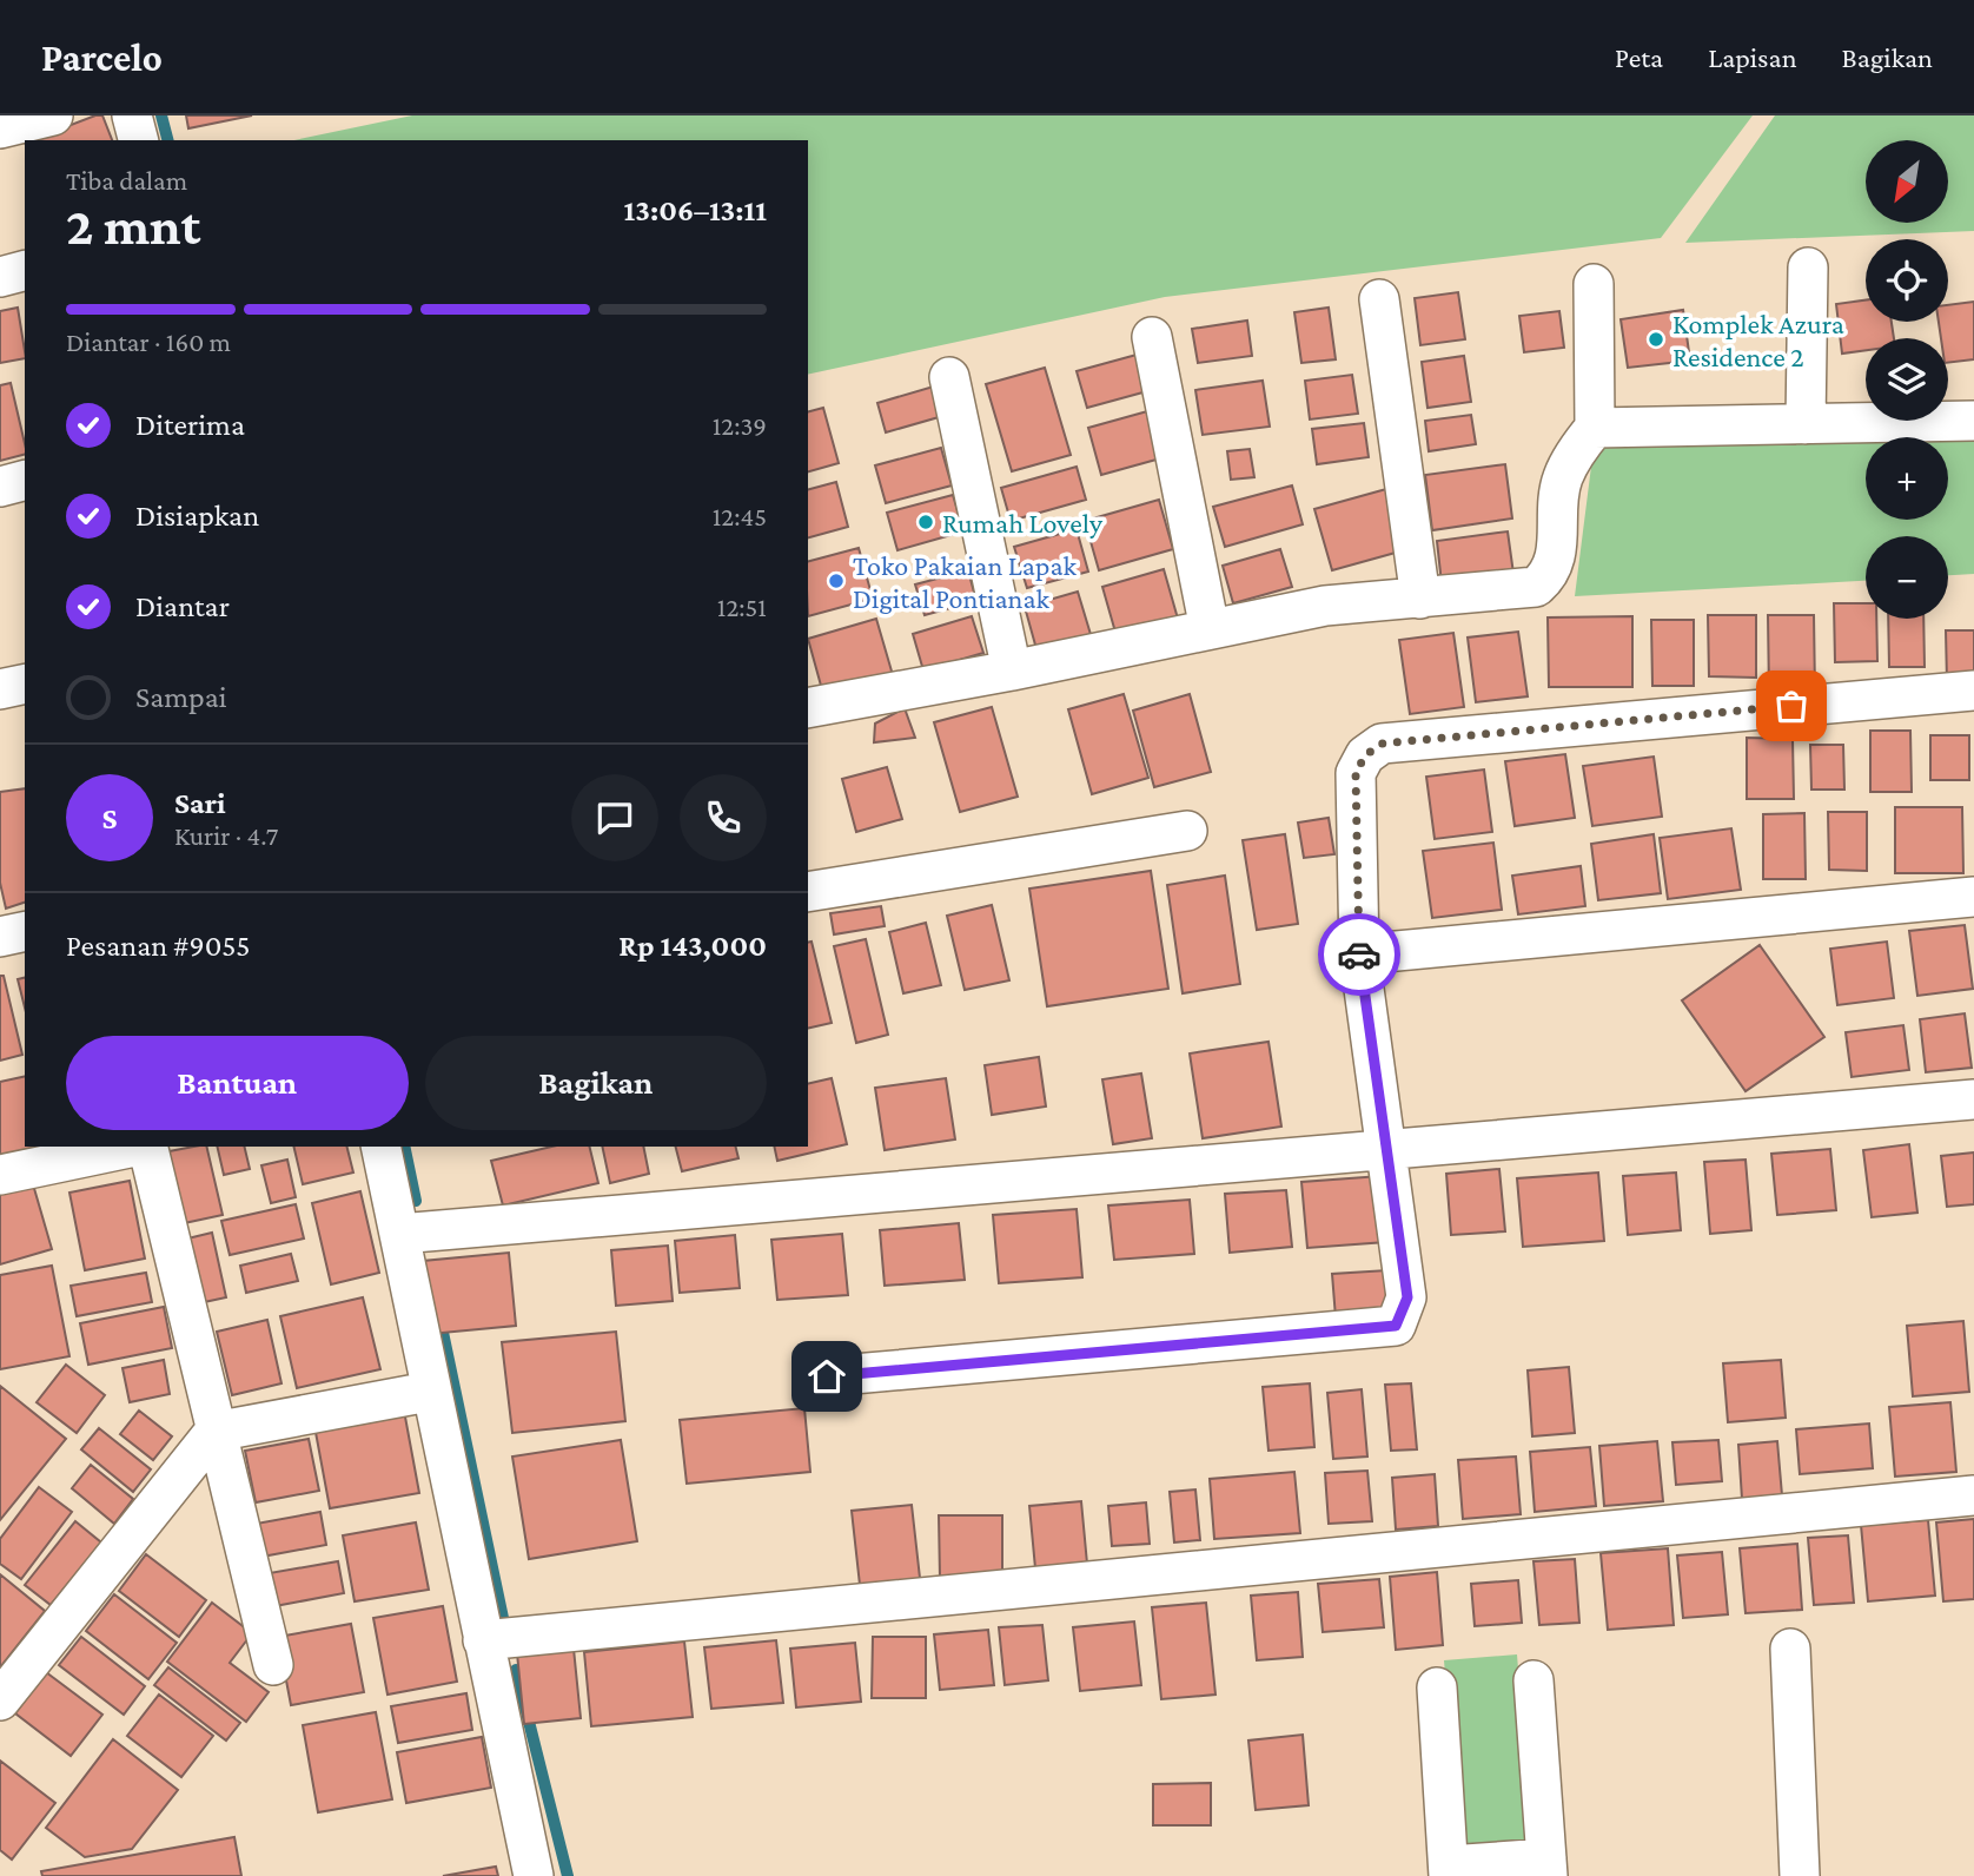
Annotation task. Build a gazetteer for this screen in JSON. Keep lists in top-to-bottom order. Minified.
{"places":["Komplek Azura Residence 2","Rumah Lovely","Toko Pakaian Lapak Digital Pontianak"],"north":"bottom left","page":{"header":"Parcelo","nav":["Peta","Lapisan","Bagikan"],"map_buttons":["+","−"],"heading":["2 mnt","Tiba dalam","13:06–13:11"],"panel":["Sari","Kurir · 4.7","Pesanan #9055","Rp 143,000"],"bar":"Diantar · 160 m","list":[["Diterima","12:39"],["Disiapkan","12:45"],["Diantar","12:51"],"Sampai"],"round":"S","buttons":["Bantuan","Bagikan"]}}
